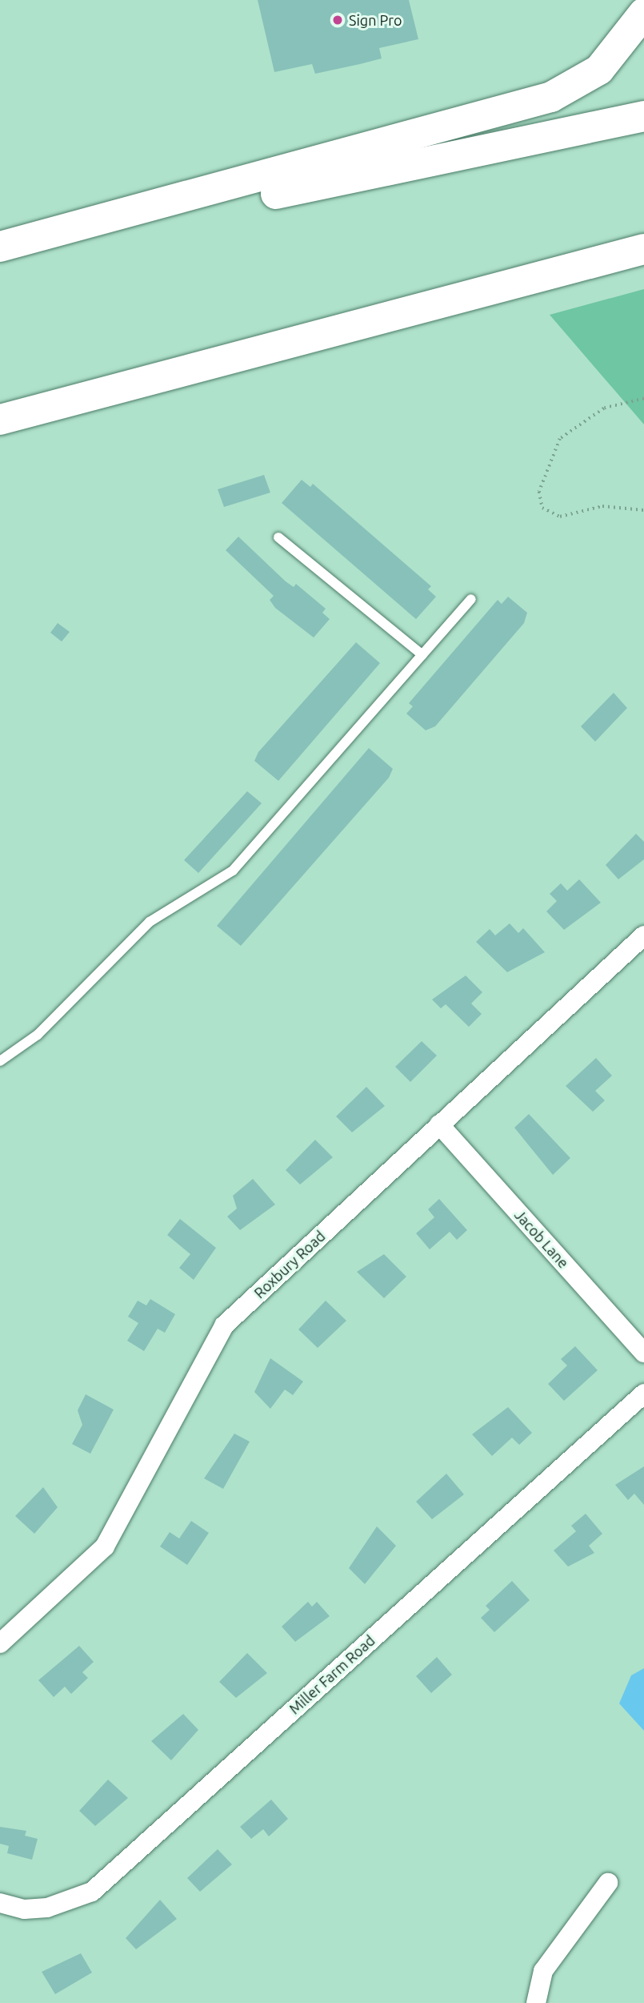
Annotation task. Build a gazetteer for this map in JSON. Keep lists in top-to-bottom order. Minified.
{"streets":{"street":["Jacob Lane","Roxbury Road","Miller Farm Road"]},"crossings":[["Jacob Lane","Roxbury Road"]],"places":["Sign Pro"]}
